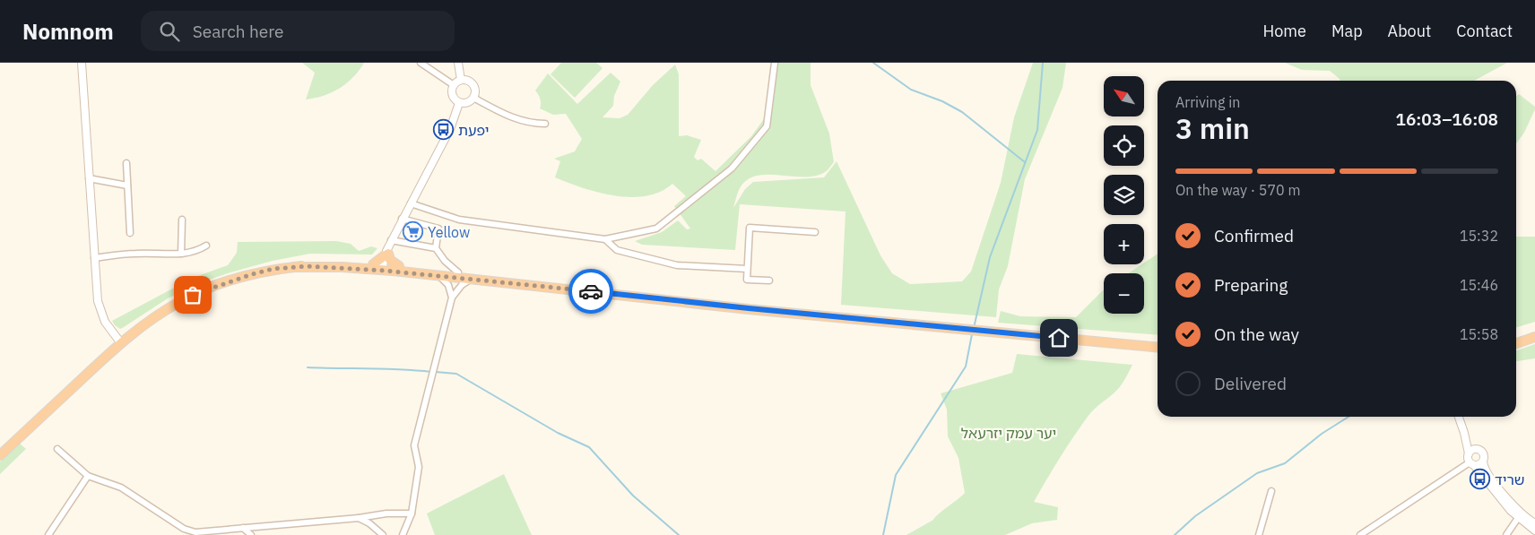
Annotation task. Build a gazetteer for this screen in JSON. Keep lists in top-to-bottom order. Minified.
{"parks":["יער עמק יזרעאל"],"places":{"bus stop":["יפעת","שריד"],"supermarket":["Yellow"]},"north":"top left","page":{"header":"Nomnom","search":"Search here","nav":["Home","Map","About","Contact"],"map_buttons":["+","−"],"heading":["3 min","Arriving in","16:03–16:08"],"bar":"On the way · 570 m","list":[["Confirmed","15:32"],["Preparing","15:46"],["On the way","15:58"],"Delivered"]}}
